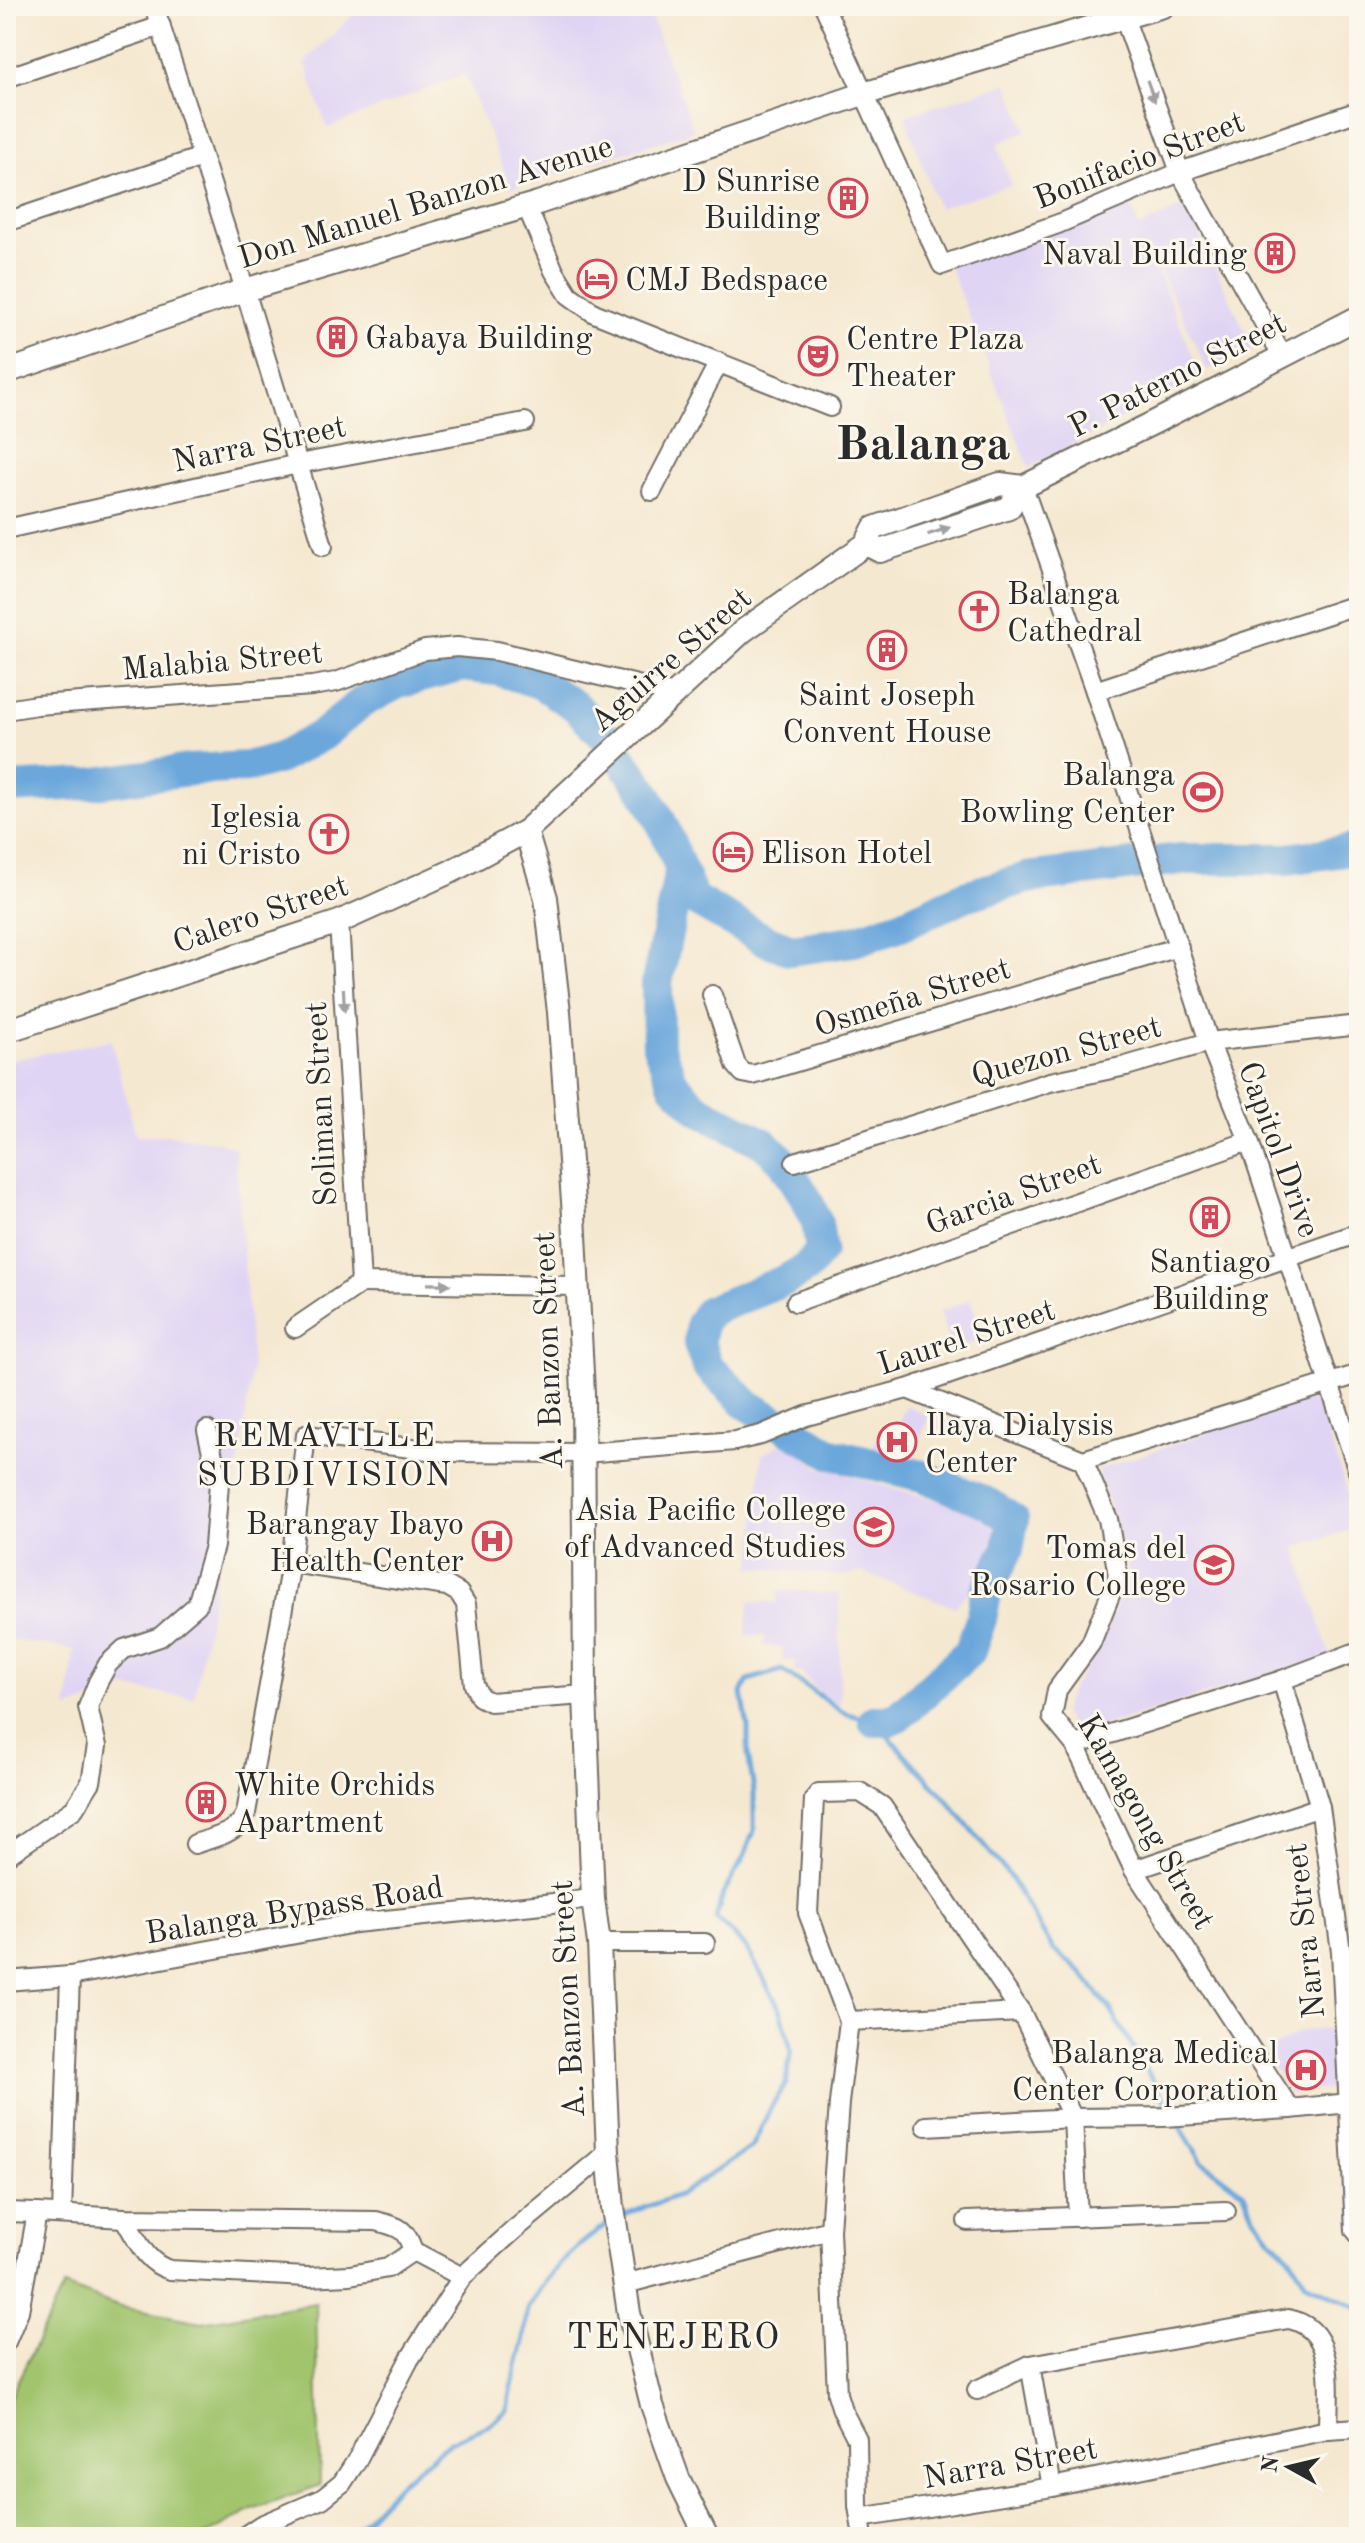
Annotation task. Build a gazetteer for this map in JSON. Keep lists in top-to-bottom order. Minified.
{"streets":{"main road":["Don Manuel Banzon Avenue","P. Paterno Street","Aguirre Street","Calero Street","A. Banzon Street"],"street":["Bonifacio Street","Narra Street","Malabia Street","Osmeña Street","Quezon Street","Soliman Street","Capitol Drive","Garcia Street","Laurel Street","Kamagong Street","Balanga Bypass Road"]},"crossings":[["Bonifacio Street","Don Manuel Banzon Avenue"],["P. Paterno Street","Aguirre Street"],["P. Paterno Street","Capitol Drive"],["Aguirre Street","Malabia Street"],["Aguirre Street","Calero Street"],["Aguirre Street","Capitol Drive"],["Aguirre Street","A. Banzon Street"],["Calero Street","Soliman Street"],["Calero Street","A. Banzon Street"],["Osmeña Street","Capitol Drive"],["Quezon Street","Capitol Drive"],["Capitol Drive","Garcia Street"],["Capitol Drive","Laurel Street"],["Laurel Street","A. Banzon Street"],["A. Banzon Street","Balanga Bypass Road"]],"one_way":["Soliman Street"],"districts":["Balanga","REMAVILLE SUBDIVISION","TENEJERO"],"places":{"building":["D Sunrise Building","Naval Building","Gabaya Building","Saint Joseph Convent House","Santiago Building","White Orchids Apartment"],"hotel":["CMJ Bedspace","Elison Hotel"],"theatre":["Centre Plaza Theater"],"church":["Balanga Cathedral","Iglesia ni Cristo"],"sports":["Balanga Bowling Center"],"hospital":["Ilaya Dialysis Center","Barangay Ibayo Health Center","Balanga Medical Center Corporation"],"school or university":["Asia Pacific College of Advanced Studies","Tomas del Rosario College"]},"north":"left"}
